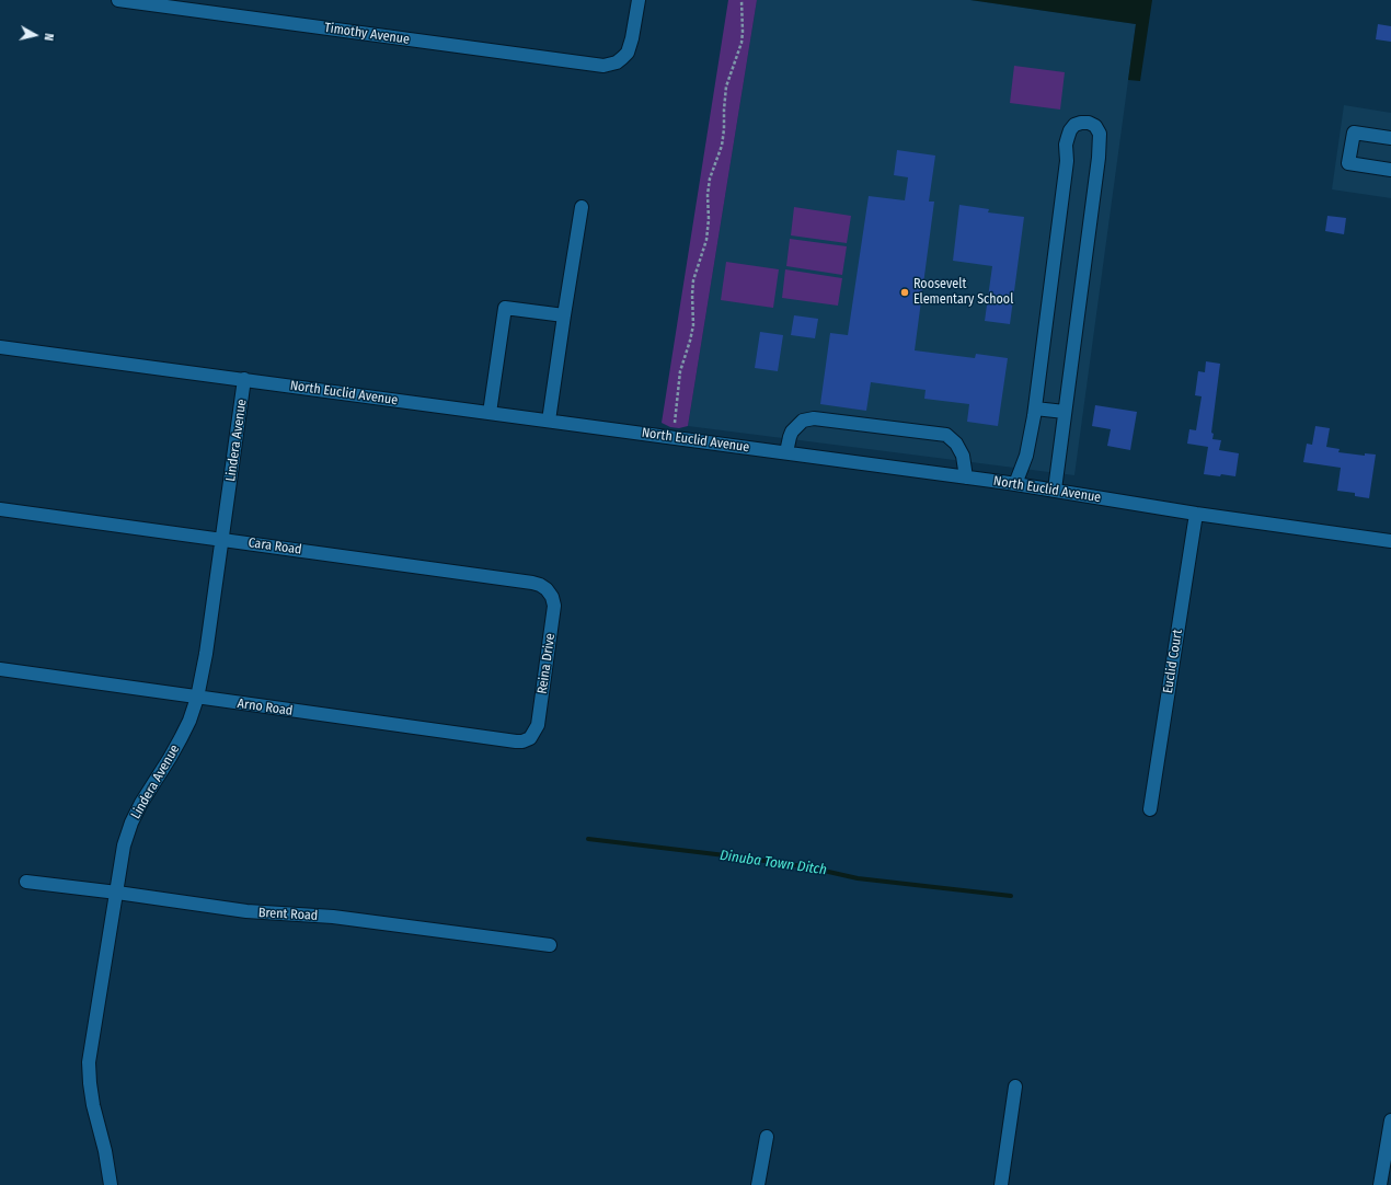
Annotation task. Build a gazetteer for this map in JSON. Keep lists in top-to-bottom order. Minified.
{"streets":{"street":["Timothy Avenue","North Euclid Avenue","Lindera Avenue","Cara Road","Euclid Court","Reina Drive","Arno Road","Brent Road"]},"crossings":[["North Euclid Avenue","Lindera Avenue"],["North Euclid Avenue","Euclid Court"],["Lindera Avenue","Cara Road"],["Lindera Avenue","Arno Road"],["Lindera Avenue","Brent Road"],["Cara Road","Reina Drive"],["Reina Drive","Arno Road"]],"water":["Dinuba Town Ditch"],"places":["Roosevelt Elementary School"],"north":"right"}
